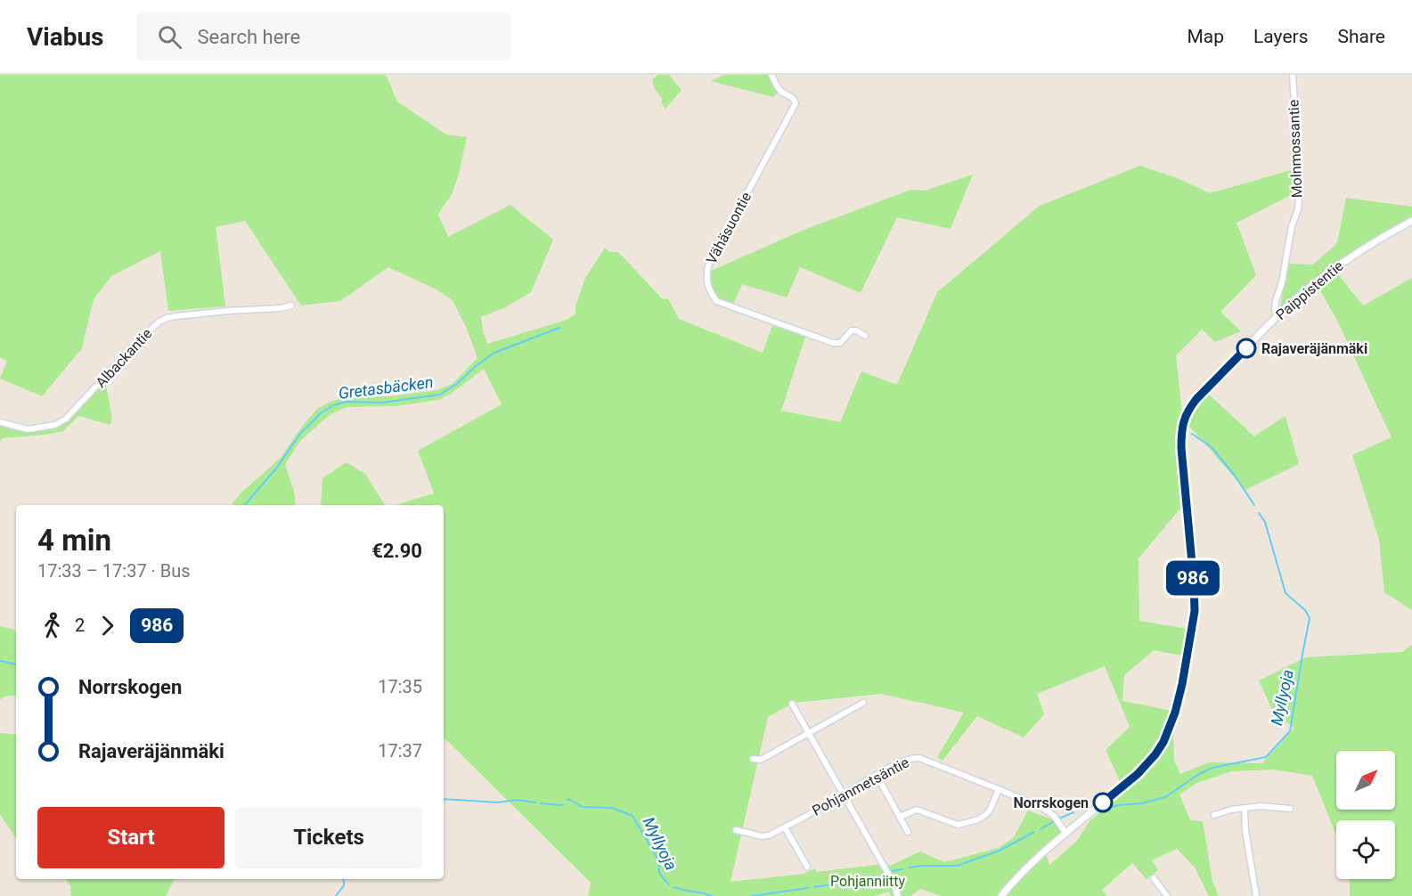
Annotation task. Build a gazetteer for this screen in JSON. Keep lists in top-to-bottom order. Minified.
{"streets":{"street":["Molnmossantie","Vähäsuontie","Paippistentie","Albackantie","Pohjanmetsäntie"]},"crossings":[["Molnmossantie","Paippistentie"],["Paippistentie","Pohjanmetsäntie"]],"water":["Gretasbäcken","Myllyoja"],"parks":["Pohjanniitty"],"places":["Rajaveräjänmäki","Norrskogen"],"lines":["bus line 986"],"north":"top right","page":{"header":"Viabus","search":"Search here","nav":["Map","Layers","Share"],"on_map":"986","heading":["4 min","17:33 – 17:37 · Bus","€2.90"],"legs":["2","986"],"list":[{"name":"Norrskogen","value":"17:35"},{"name":"Rajaveräjänmäki","value":"17:37"}],"buttons":["Start","Tickets"]}}
